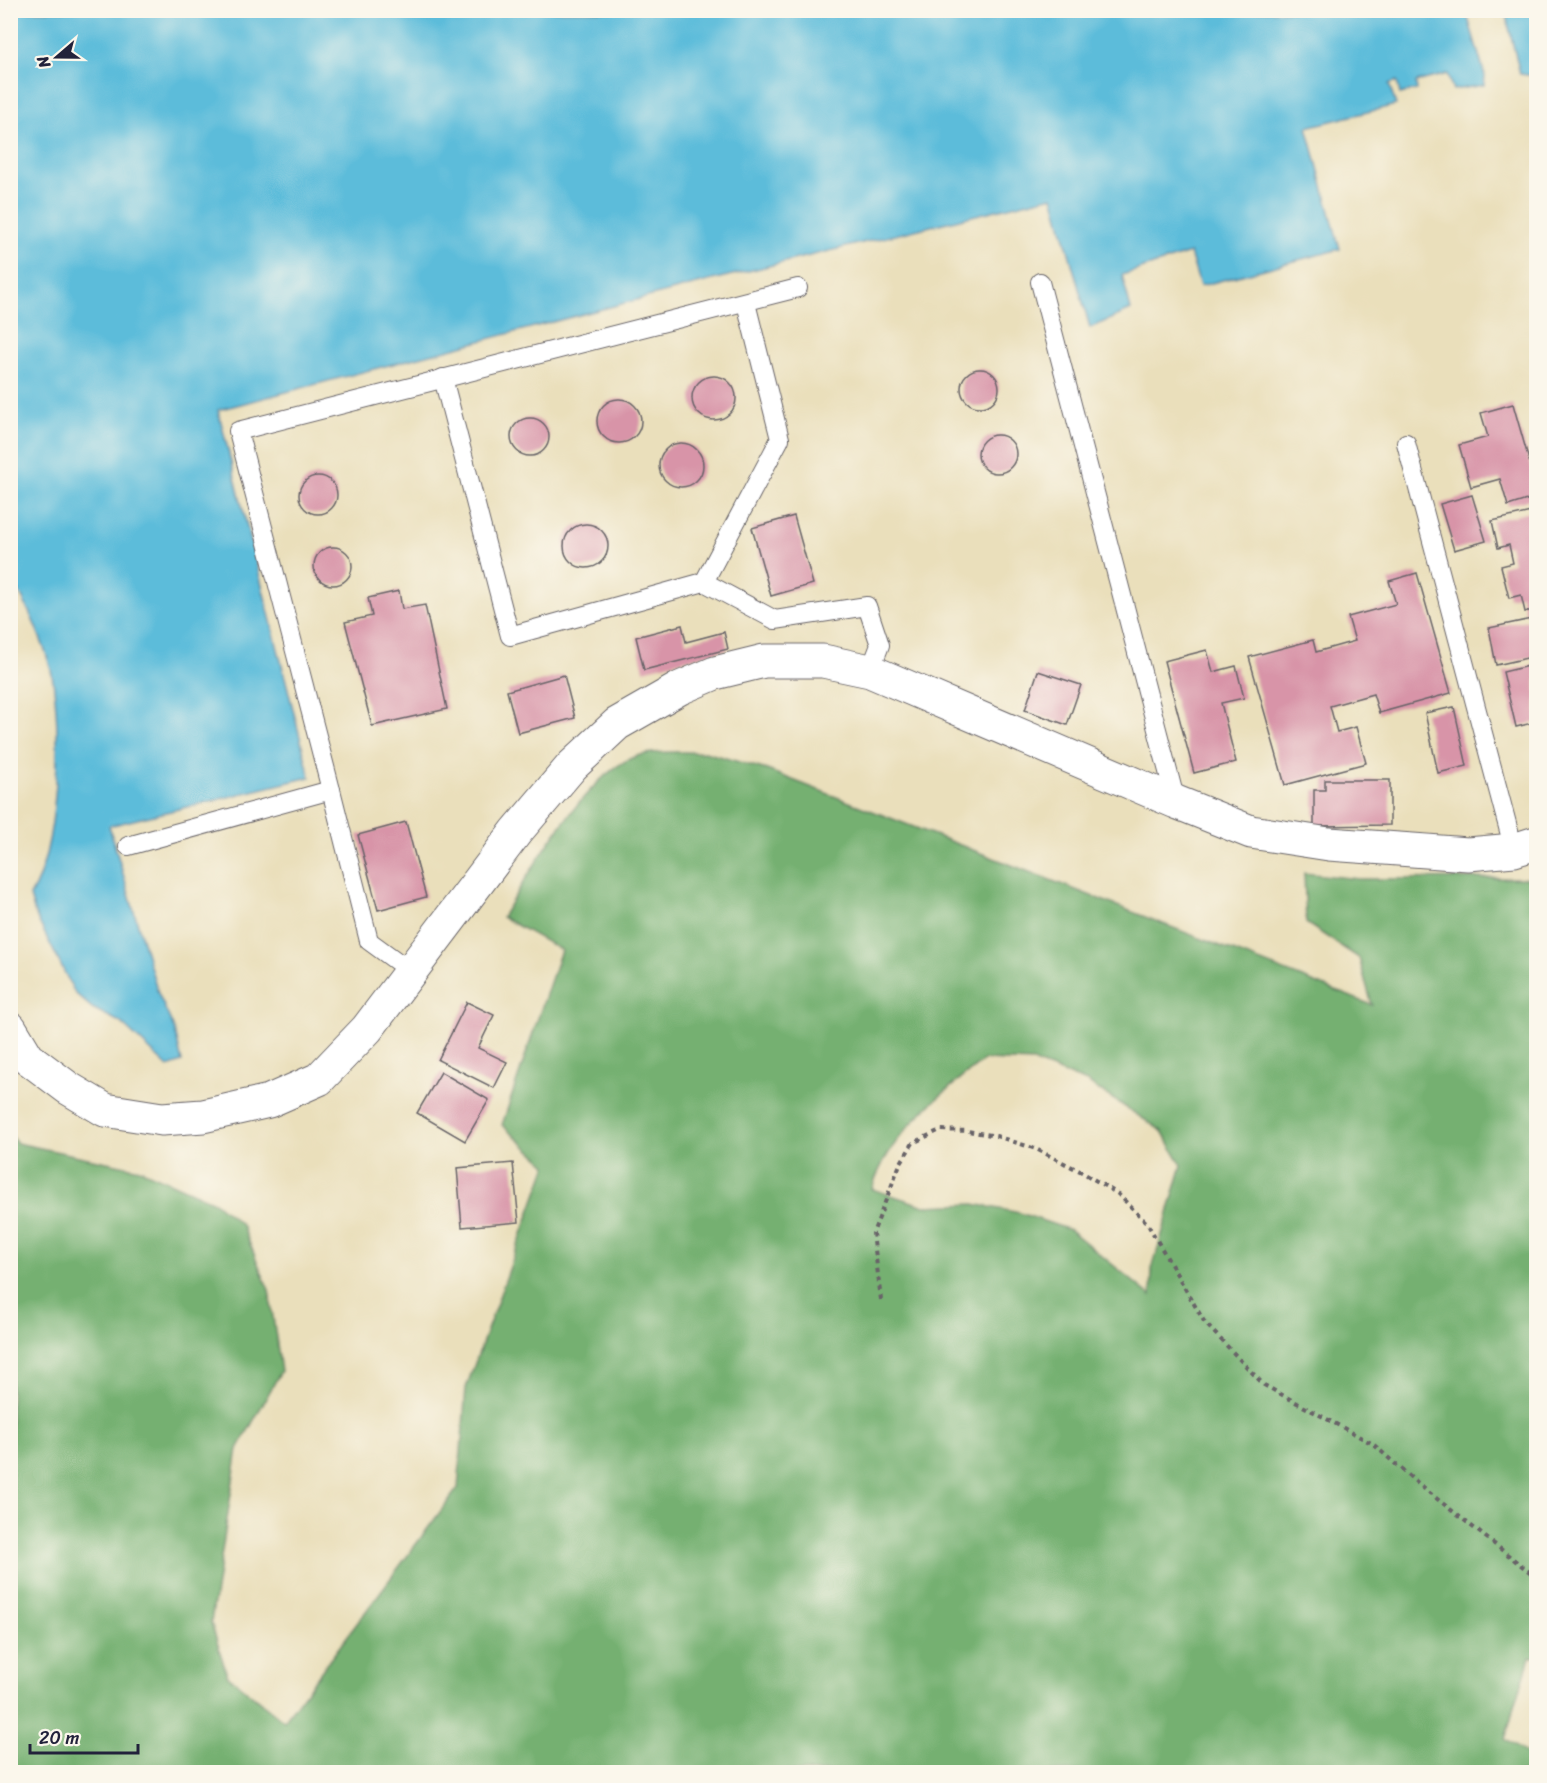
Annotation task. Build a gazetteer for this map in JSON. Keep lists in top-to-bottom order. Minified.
{"scale_bar":"20 m","north":"left"}
